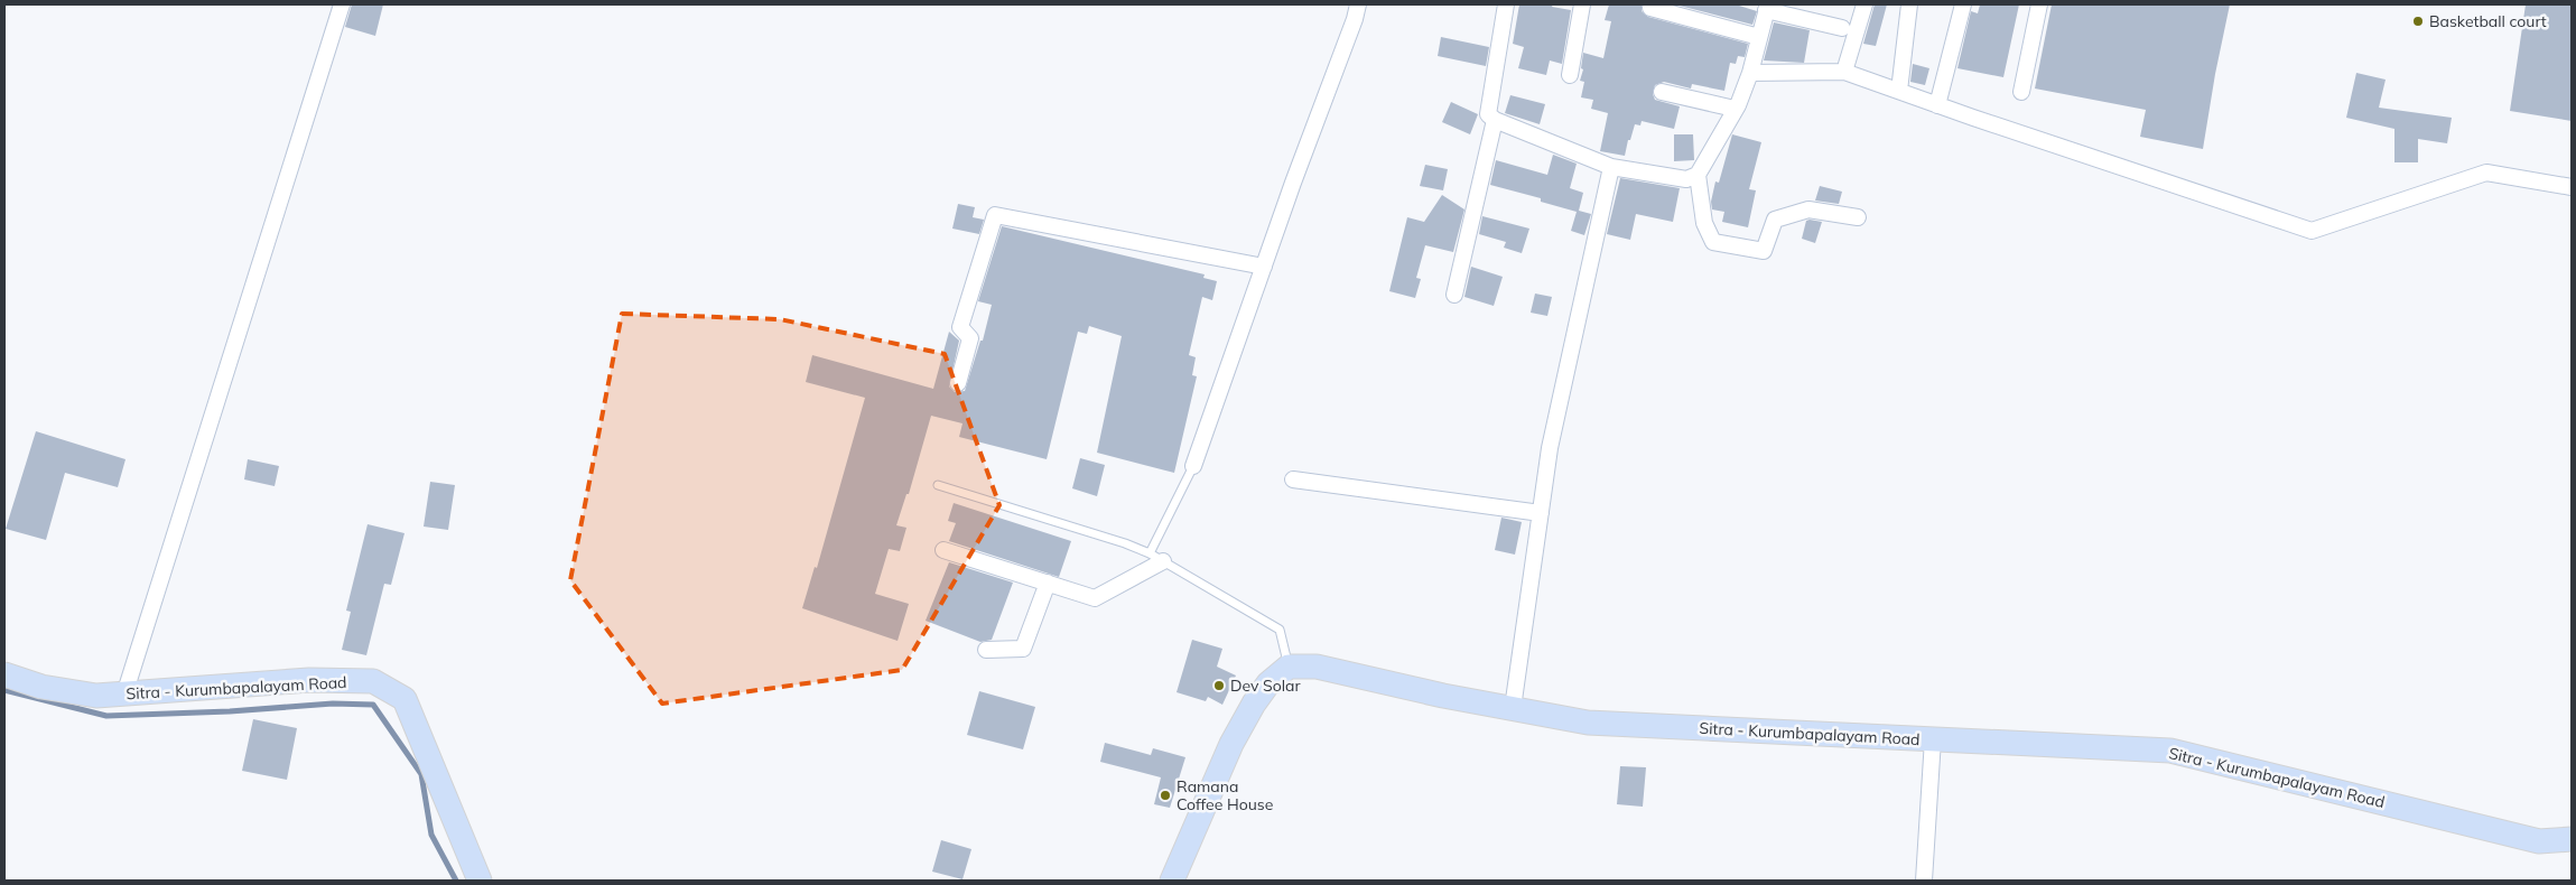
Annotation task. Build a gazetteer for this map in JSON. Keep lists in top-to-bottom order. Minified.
{"streets":{"main road":["Sitra - Kurumbapalayam Road"]},"places":["Basketball court","Dev Solar","Ramana Coffee House"]}
